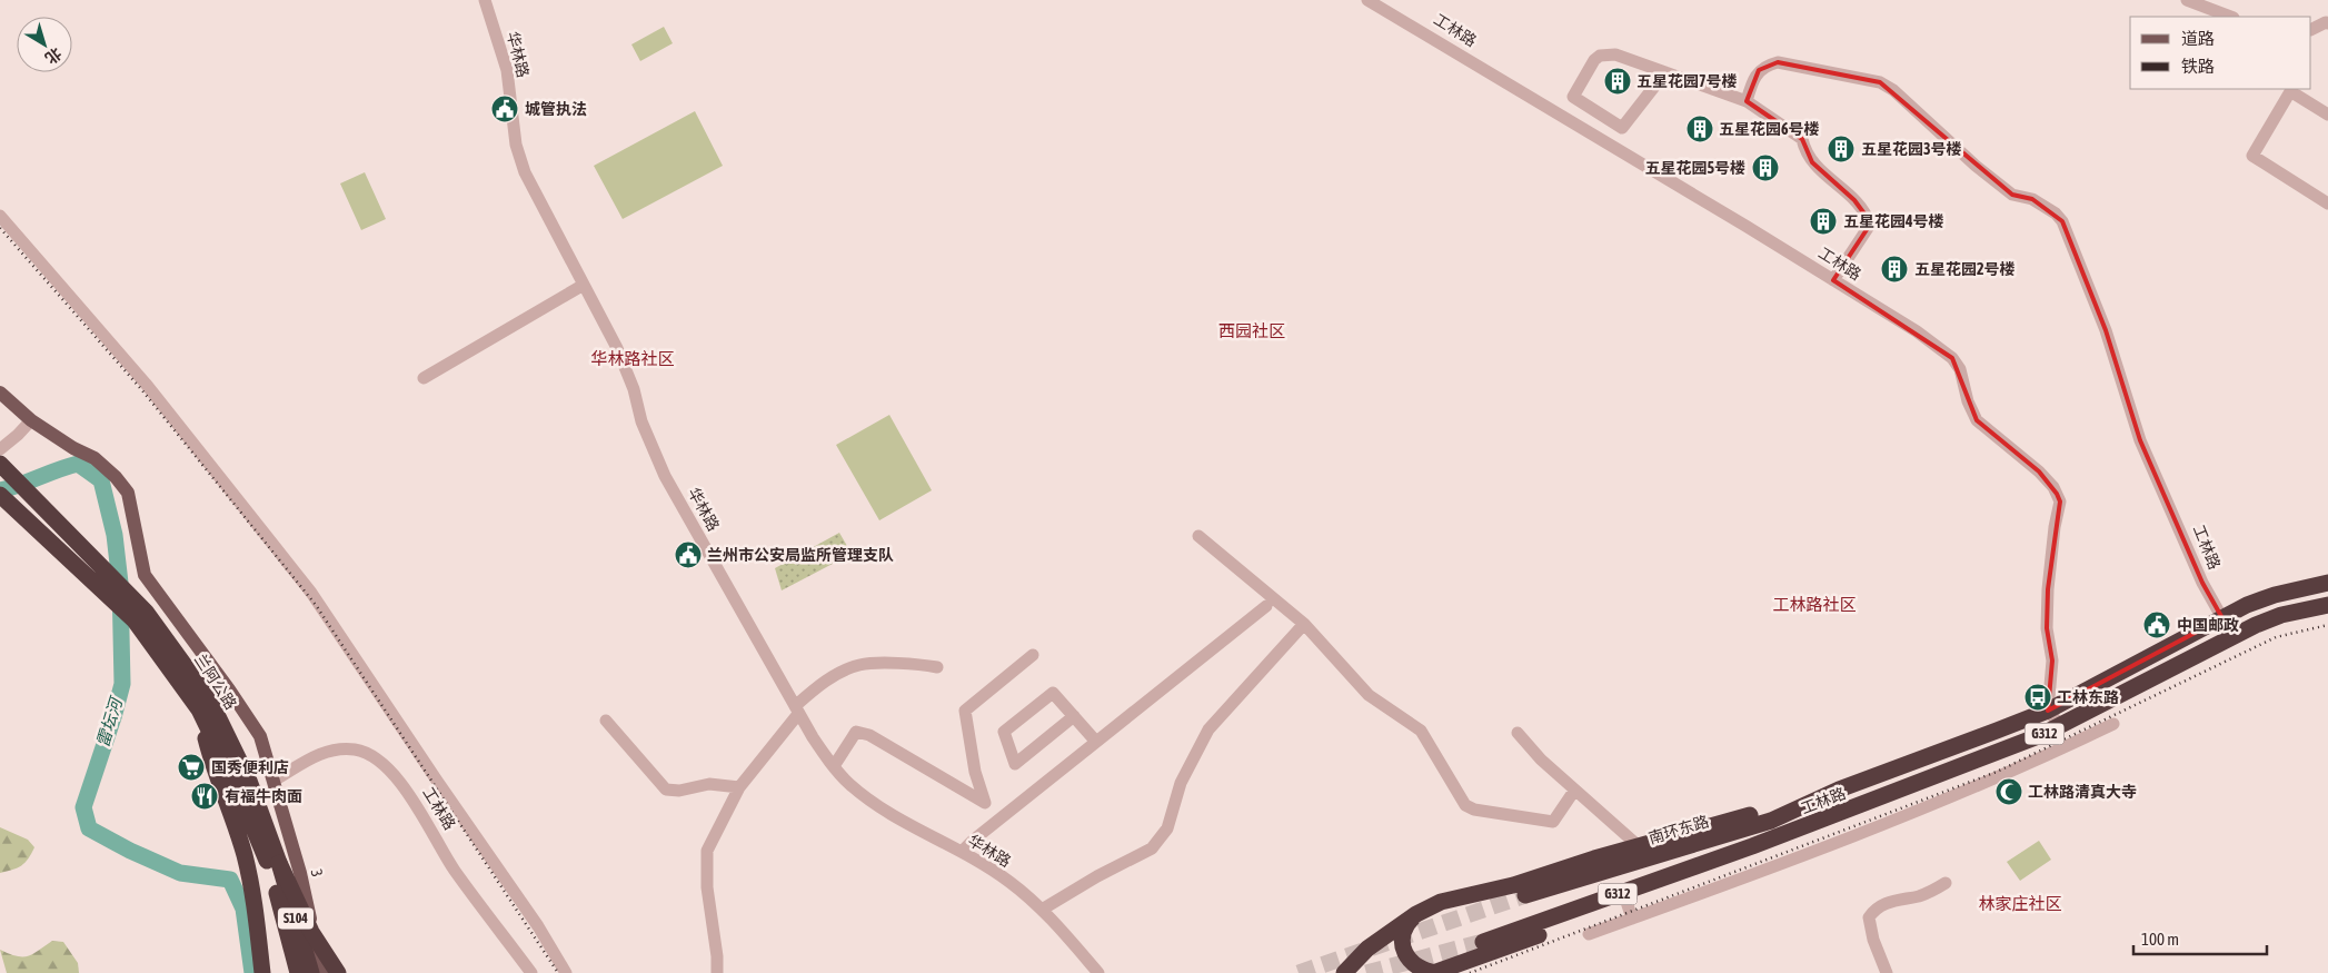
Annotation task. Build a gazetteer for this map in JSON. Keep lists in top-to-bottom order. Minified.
{"streets":{"highway":["工林路","兰阿公路","G312","南环东路","S104"],"main road":["3"],"street":["华林路"]},"crossings":[["工林路","G312"],["工林路","南环东路"],["工林路","3"]],"districts":["西园社区","华林路社区","工林路社区","林家庄社区"],"water":["雷坛河"],"places":{"building":["五星花园7号楼","五星花园6号楼","五星花园3号楼","五星花园5号楼","五星花园4号楼","五星花园2号楼"],"public building":["城管执法","兰州市公安局监所管理支队","中国邮政"],"bus stop":["工林东路"],"supermarket":["国秀便利店"],"mosque":["工林路清真大寺"],"restaurant":["有福牛肉面"]},"legend":["道路","铁路"],"scale_bar":"100 m","north":"bottom right"}
